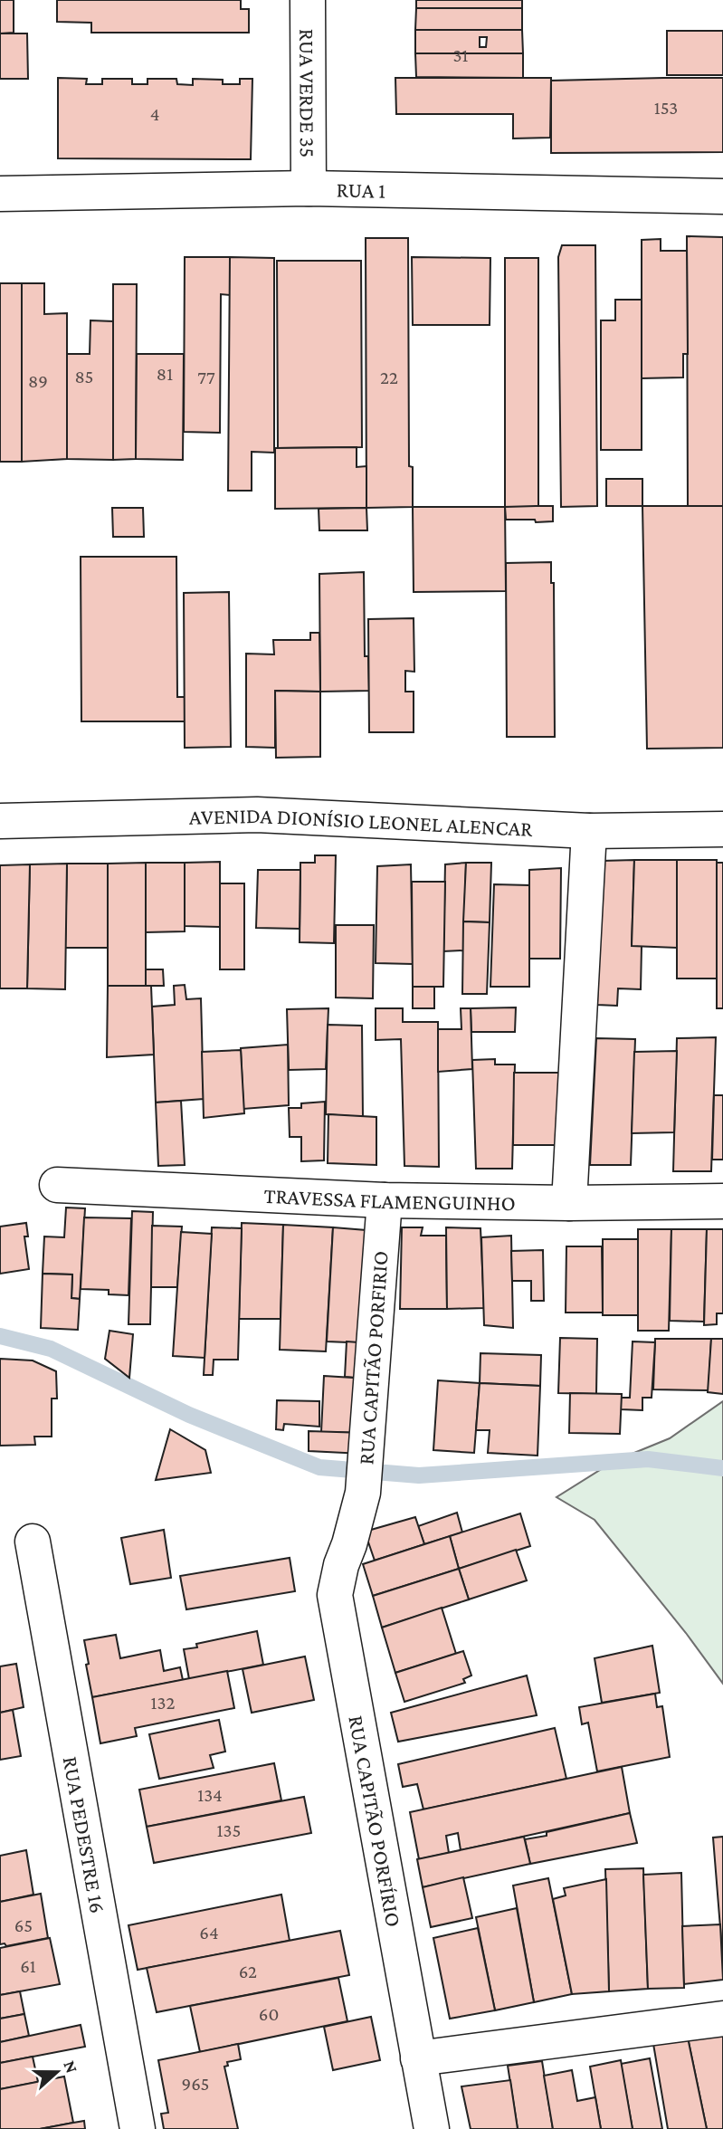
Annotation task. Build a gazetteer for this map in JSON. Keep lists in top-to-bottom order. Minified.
{"streets":{"street":["RUA VERDE 35","RUA 1","AVENIDA DIONÍSIO LEONEL ALENCAR","TRAVESSA FLAMENGUINHO","RUA CAPITÃO PORFIRIO","RUA CAPITÃO PORFÍRIO","RUA PEDESTRE 16"]},"crossings":[["RUA VERDE 35","RUA 1"],["TRAVESSA FLAMENGUINHO","RUA CAPITÃO PORFIRIO"],["RUA CAPITÃO PORFIRIO","RUA CAPITÃO PORFÍRIO"]],"house_numbers":["31","153","4","81","85","77","22","89","132","134","135","65","64","61","62","60","965"],"north":"right"}
